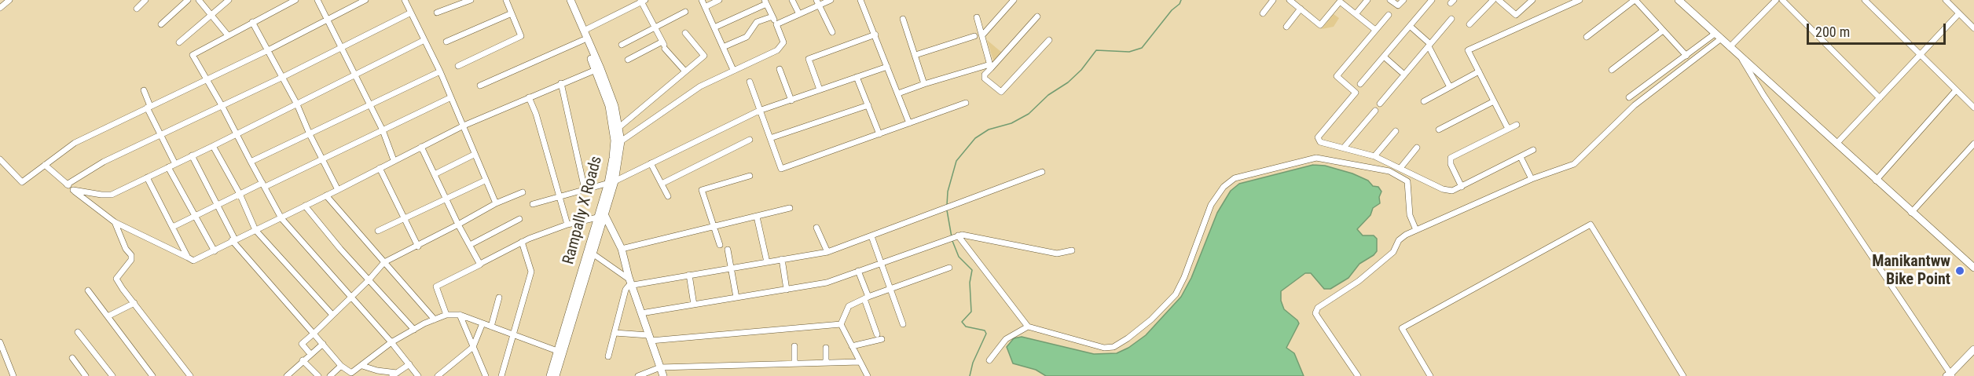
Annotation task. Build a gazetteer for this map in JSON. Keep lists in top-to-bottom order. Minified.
{"streets":{"main road":["Rampally X Roads"]},"places":["Manikantww Bike Point"],"scale_bar":"200 m"}
